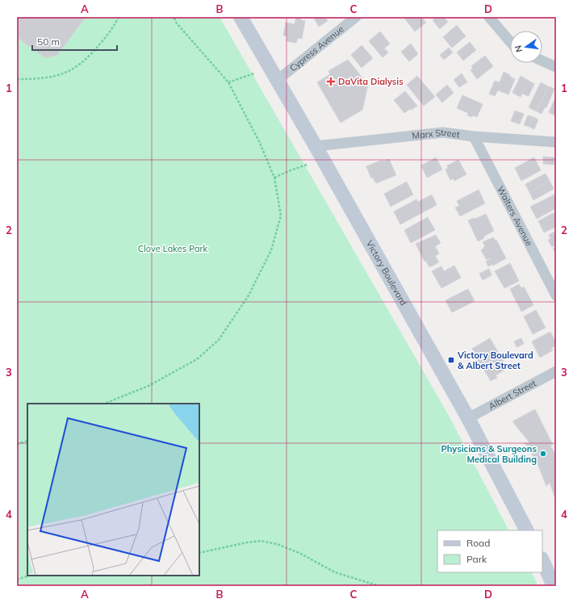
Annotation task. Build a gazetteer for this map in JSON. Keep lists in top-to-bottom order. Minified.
{"streets":{"main road":["Victory Boulevard"],"street":["Cypress Avenue","Marx Street","Walters Avenue","Albert Street"]},"crossings":[["Cypress Avenue","Victory Boulevard"],["Marx Street","Walters Avenue"],["Marx Street","Victory Boulevard"],["Victory Boulevard","Albert Street"]],"parks":["Clove Lakes Park"],"places":{"health":["DaVita Dialysis"],"transit":["Victory Boulevard & Albert Street"],"other":["Physicians & Surgeons Medical Building"]},"legend":["Road","Park"],"scale_bar":"50 m","north":"left","grid":{"columns":["A","B","C","D"],"rows":["1","2","3","4"]}}
